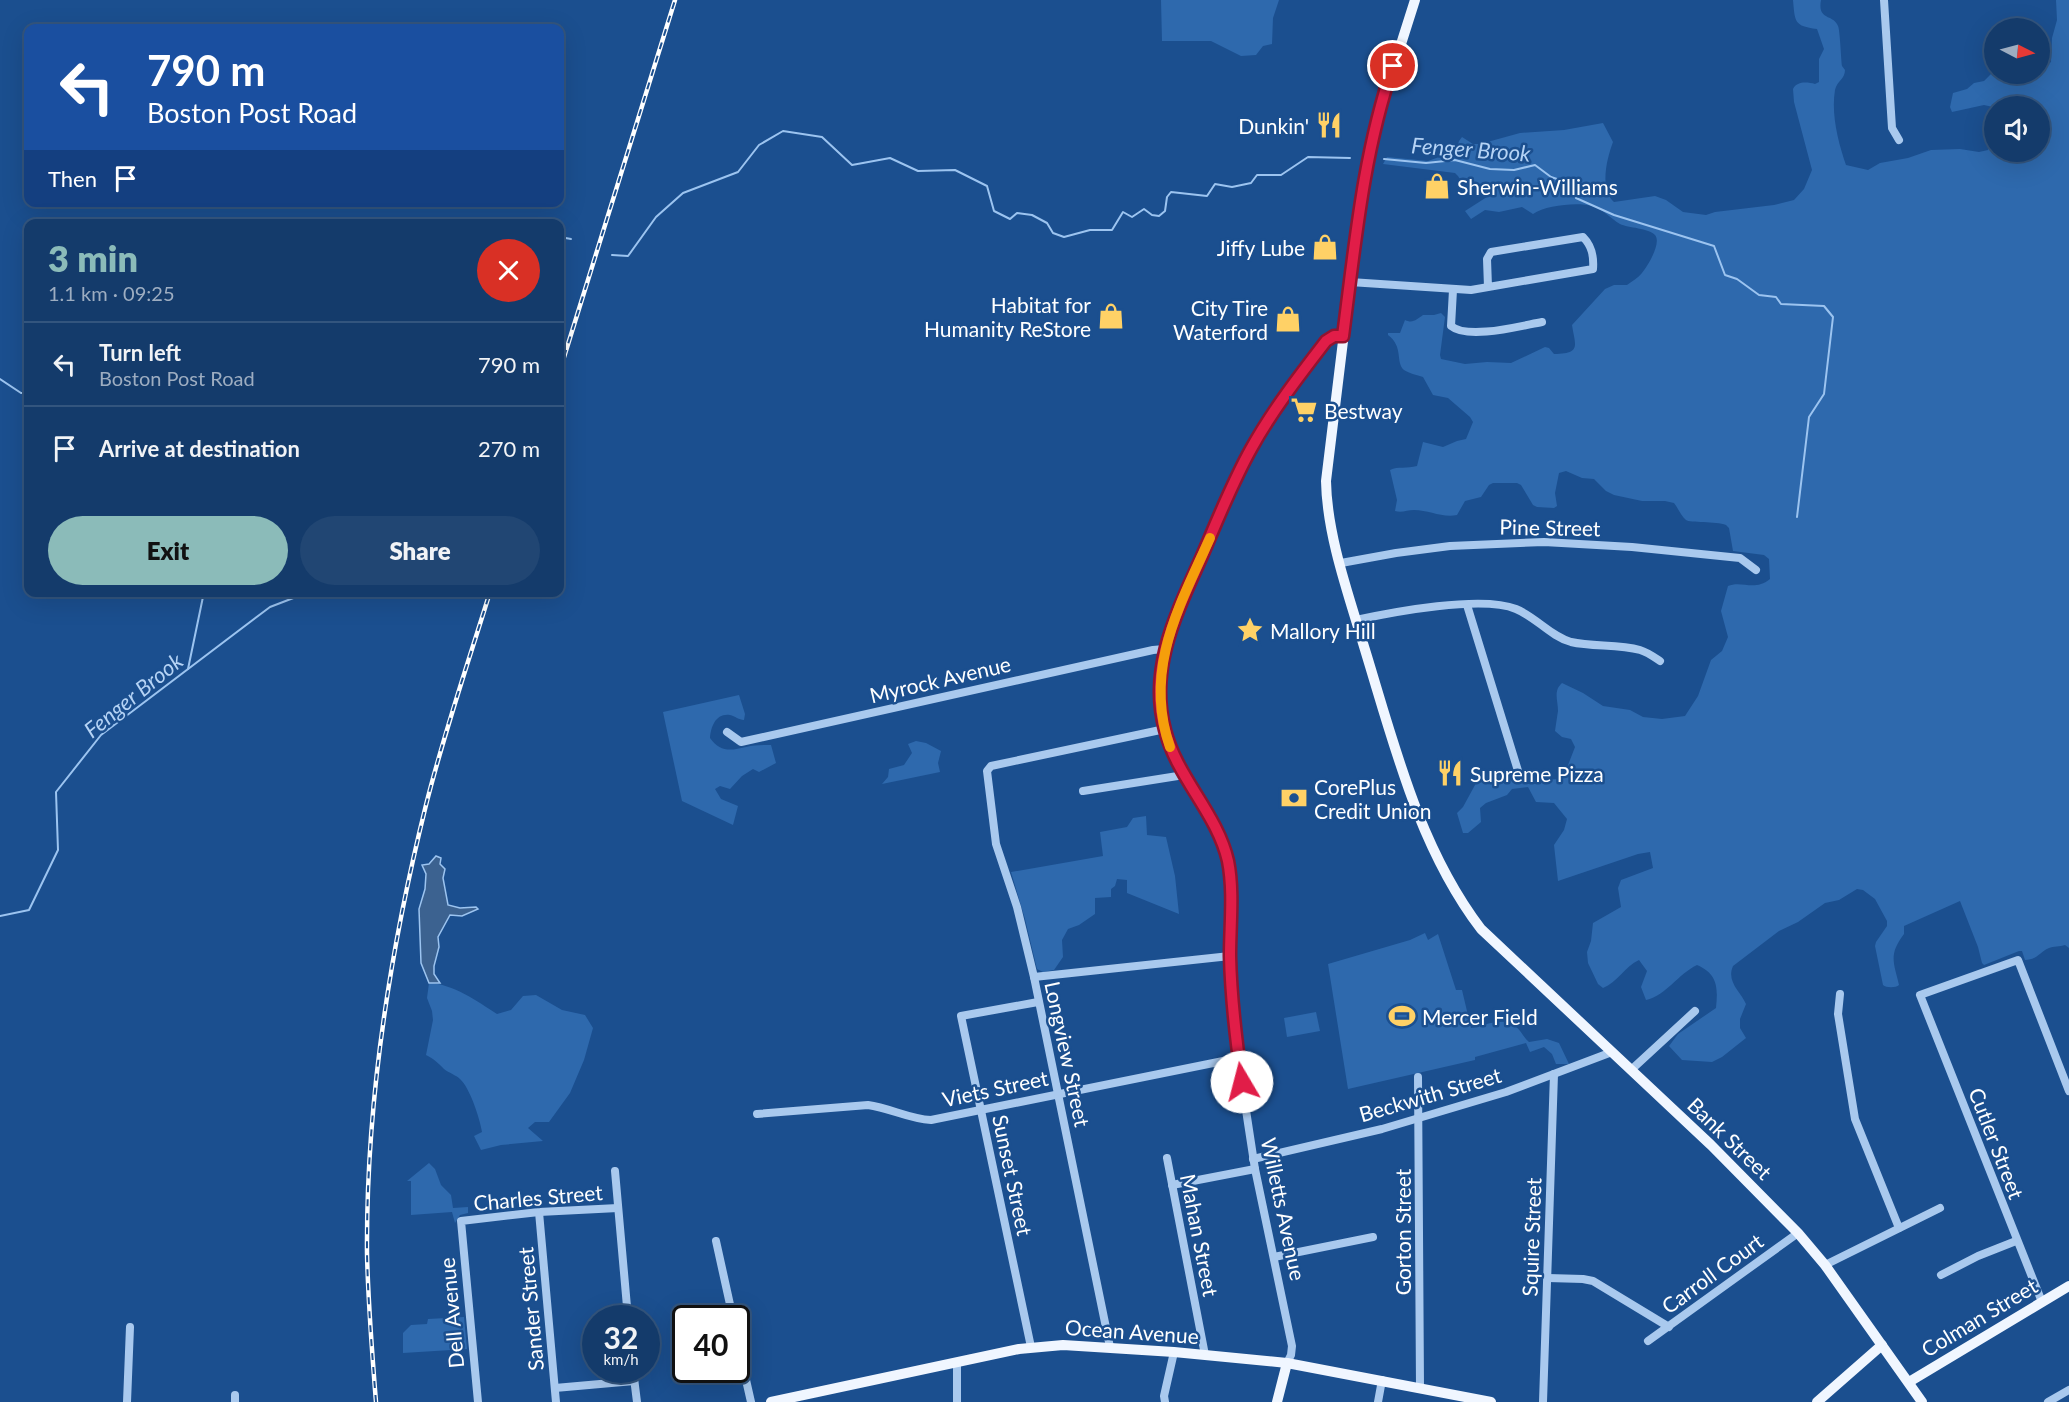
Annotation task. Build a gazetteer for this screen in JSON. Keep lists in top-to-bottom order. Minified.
{"streets":{"main road":["Bank Street","Willetts Avenue","Colman Street","Ocean Avenue"],"street":["Pine Street","Myrock Avenue","Longview Street","Viets Street","Beckwith Street","Cutler Street","Sunset Street","Charles Street","Gorton Street","Mahan Street","Squire Street","Carroll Court","Sander Street","Dell Avenue"]},"crossings":[["Pine Street","Bank Street"],["Myrock Avenue","Willetts Avenue"],["Longview Street","Viets Street"],["Longview Street","Sunset Street"],["Longview Street","Willetts Avenue"],["Longview Street","Ocean Avenue"],["Viets Street","Sunset Street"],["Viets Street","Willetts Avenue"],["Beckwith Street","Bank Street"],["Beckwith Street","Willetts Avenue"],["Beckwith Street","Gorton Street"],["Beckwith Street","Squire Street"],["Bank Street","Willetts Avenue"],["Bank Street","Carroll Court"],["Bank Street","Colman Street"],["Cutler Street","Colman Street"],["Sunset Street","Ocean Avenue"],["Charles Street","Sander Street"],["Charles Street","Dell Avenue"],["Willetts Avenue","Ocean Avenue"],["Gorton Street","Ocean Avenue"],["Mahan Street","Ocean Avenue"]],"water":["Fenger Brook"],"places":{"restaurant":["Dunkin'","Supreme Pizza"],"shop":["Sherwin-Williams","Jiffy Lube","Habitat for Humanity ReStore","City Tire Waterford"],"supermarket":["Bestway"],"place":["Mallory Hill"],"bank":["CorePlus Credit Union"],"sports":["Mercer Field"]},"north":"right","page":{"turn":["790 m","Boston Post Road"],"then":"Then","heading":["3 min","1.1 km · 09:25"],"list":[{"name":"Turn left","note":"Boston Post Road","value":"790 m"},{"name":"Arrive at destination","value":"270 m"}],"buttons":["Exit","Share"],"speed":"32 km/h","limit":"40"}}
